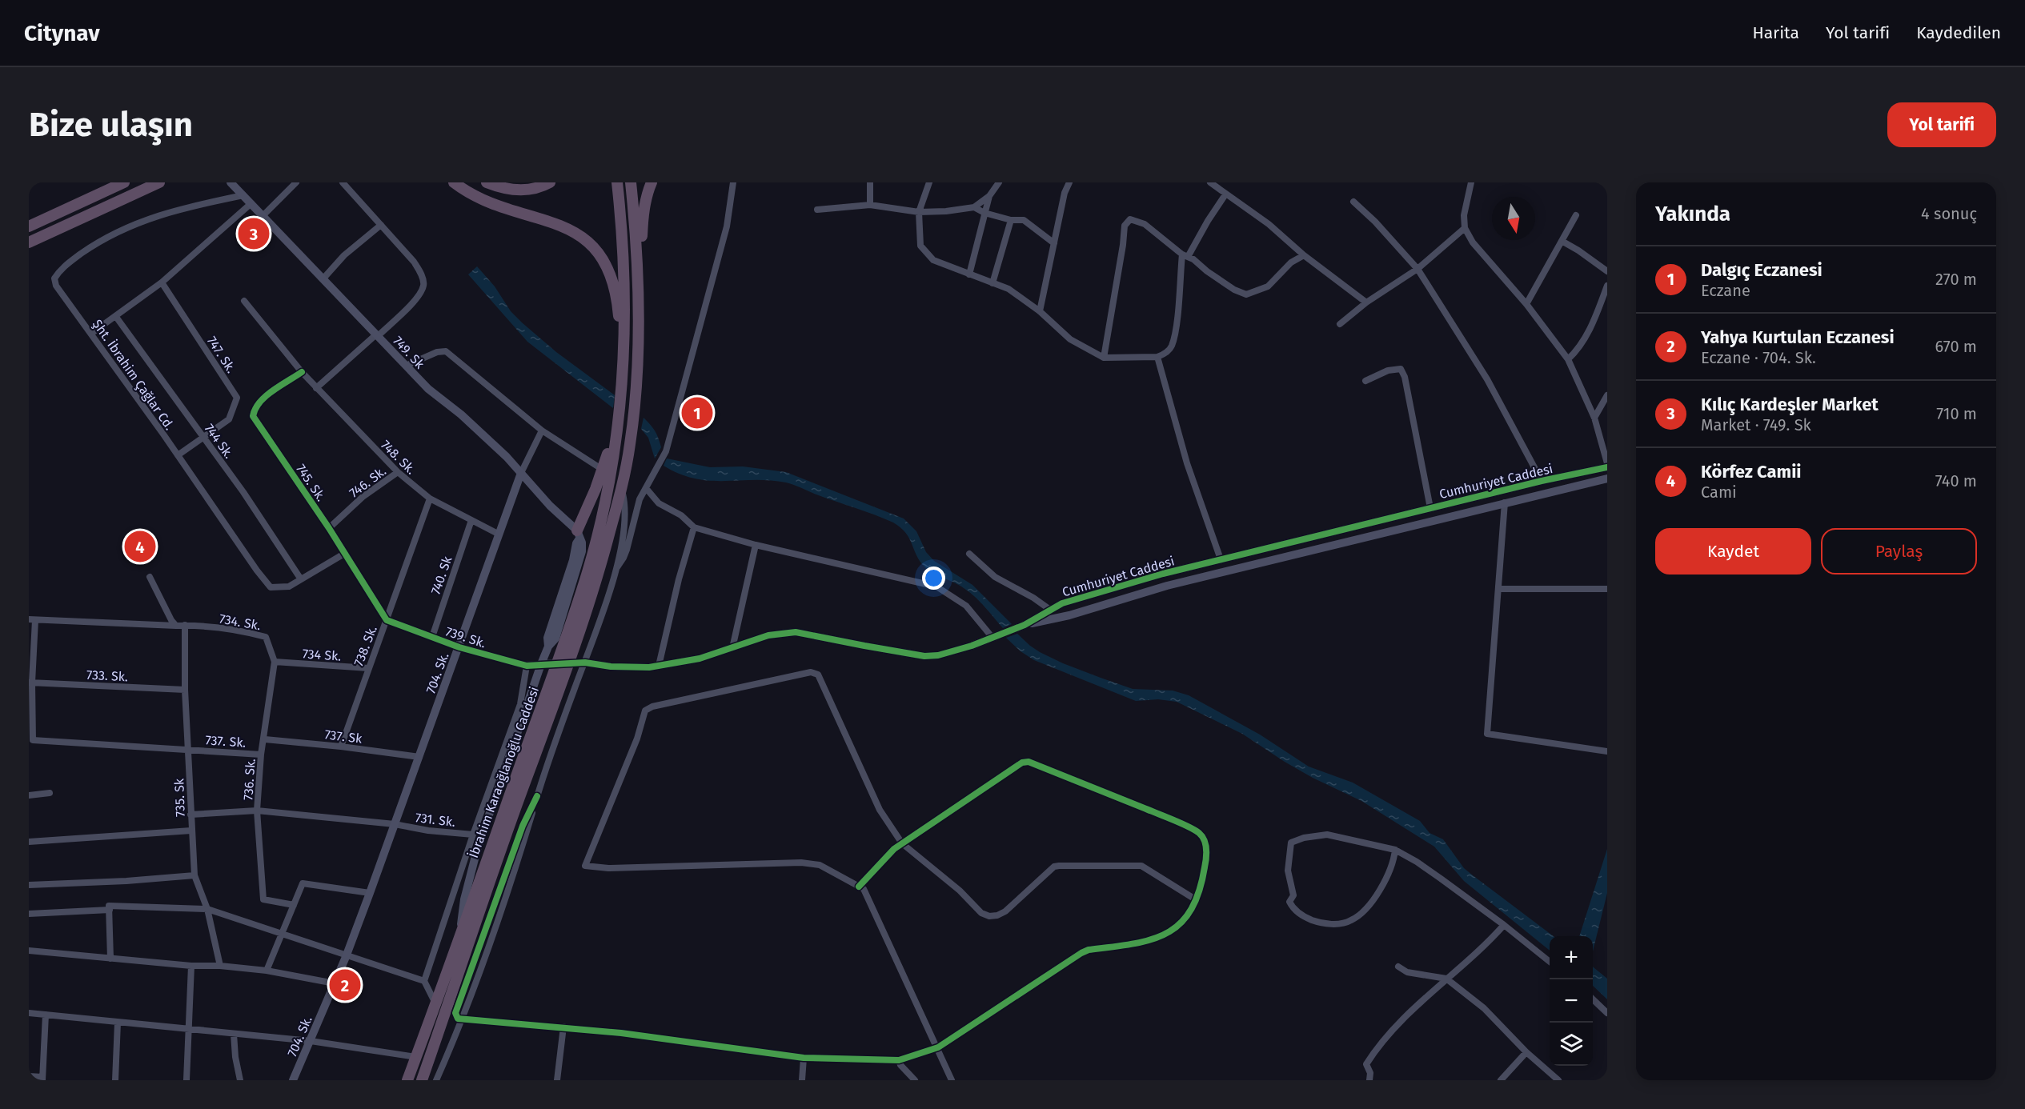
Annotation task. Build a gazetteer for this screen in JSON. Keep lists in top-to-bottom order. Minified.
{"streets":{"highway":["İbrahim Karaoğlanoğlu Caddesi"],"street":["749. Sk","747. Sk.","Şht. İbrahim Çağlar Cd.","744 Sk.","748. Sk.","Cumhuriyet Caddesi","746. Sk.","745. Sk.","740. Sk","734. Sk.","739. Sk.","738. Sk.","734 Sk.","704. Sk.","733. Sk.","737. Sk","737. Sk.","736. Sk.","735. Sk","731. Sk."]},"crossings":[["749. Sk","Şht. İbrahim Çağlar Cd."],["749. Sk","704. Sk."],["747. Sk.","744 Sk."],["Şht. İbrahim Çağlar Cd.","744 Sk."],["Şht. İbrahim Çağlar Cd.","745. Sk."],["748. Sk.","746. Sk."],["748. Sk.","745. Sk."],["748. Sk.","740. Sk"],["748. Sk.","738. Sk."],["748. Sk.","704. Sk."],["Cumhuriyet Caddesi","739. Sk."],["746. Sk.","745. Sk."],["745. Sk.","739. Sk."],["745. Sk.","738. Sk."],["740. Sk","739. Sk."],["734. Sk.","734 Sk."],["734. Sk.","736. Sk."],["734. Sk.","735. Sk"],["739. Sk.","738. Sk."],["739. Sk.","704. Sk."],["738. Sk.","734 Sk."],["738. Sk.","737. Sk"],["734 Sk.","736. Sk."],["704. Sk.","737. Sk"],["704. Sk.","731. Sk."],["733. Sk.","737. Sk."],["733. Sk.","735. Sk"],["737. Sk","736. Sk."],["737. Sk.","736. Sk."],["737. Sk.","735. Sk"],["736. Sk.","731. Sk."],["735. Sk","731. Sk."]],"north":"bottom","page":{"header":"Citynav","nav":["Harita","Yol tarifi","Kaydedilen"],"buttons":["Yol tarifi",["Kaydet","Paylaş"]],"title":"Bize ulaşın","heading":["Yakında","4 sonuç"],"pins":["3","1","4","2"],"list":[{"mark":"1","name":"Dalgıç Eczanesi","note":"Eczane","value":"270 m"},{"mark":"2","name":"Yahya Kurtulan Eczanesi","note":"Eczane · 704. Sk.","value":"670 m"},{"mark":"3","name":"Kılıç Kardeşler Market","note":"Market · 749. Sk","value":"710 m"},{"mark":"4","name":"Körfez Camii","note":"Cami","value":"740 m"}],"map_buttons":["+","−"]}}
